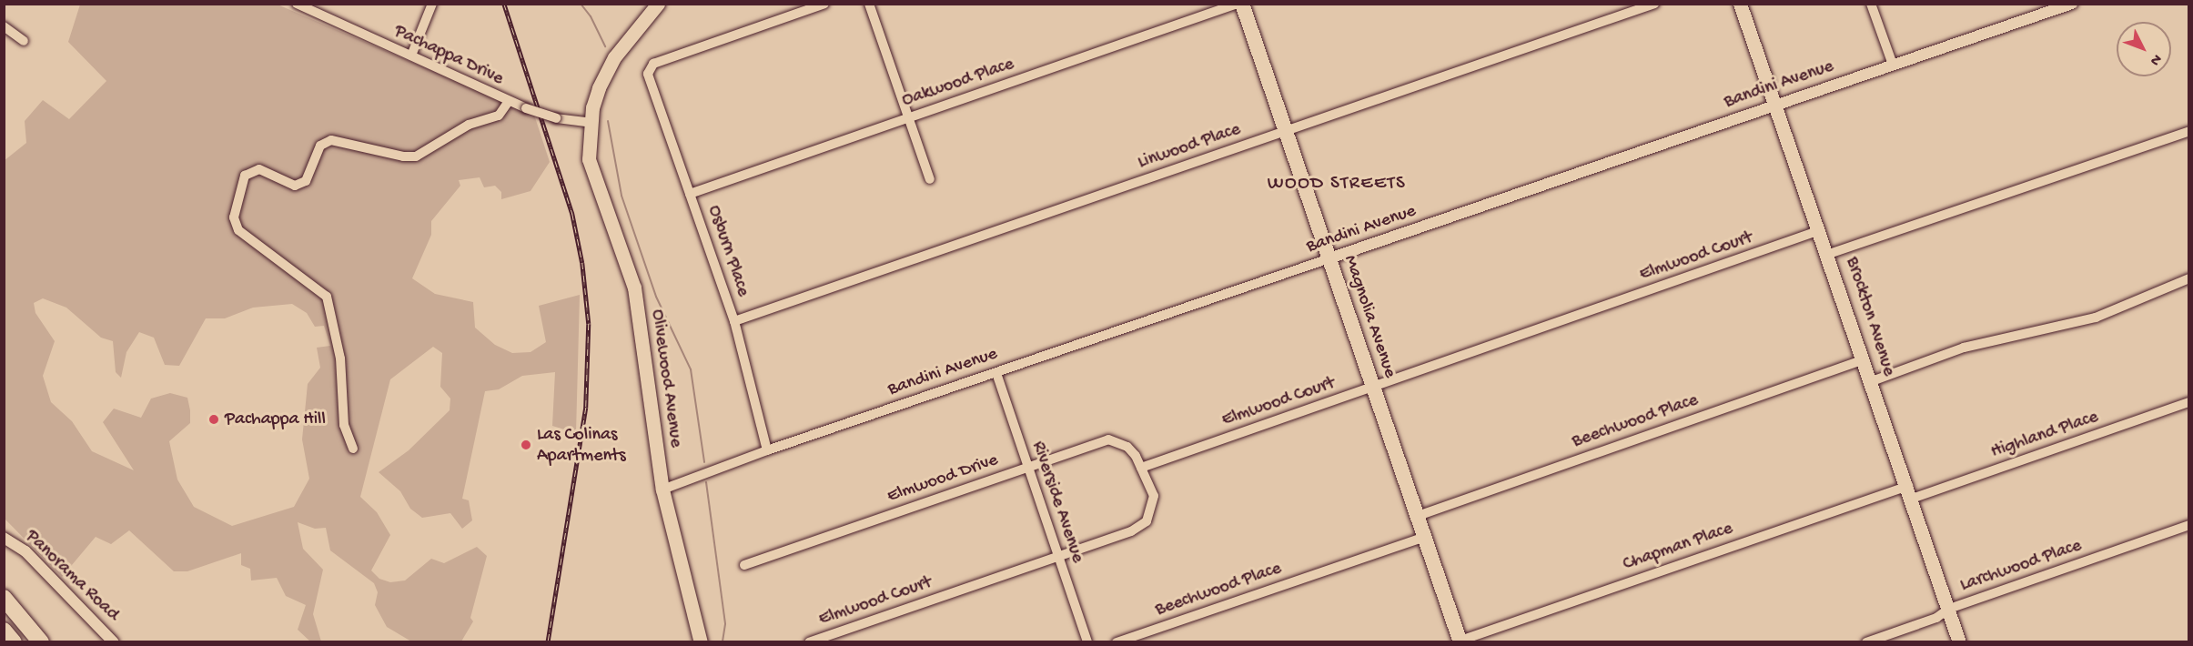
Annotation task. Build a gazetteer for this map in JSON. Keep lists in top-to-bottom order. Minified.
{"streets":{"main road":["Magnolia Avenue","Brockton Avenue","Olivewood Avenue"],"street":["Pachappa Drive","Oakwood Place","Bandini Avenue","Linwood Place","Osburn Place","Elmwood Court","Beechwood Place","Highland Place","Elmwood Drive","Riverside Avenue","Chapman Place","Larchwood Place","Panorama Road"]},"crossings":[["Pachappa Drive","Olivewood Avenue"],["Oakwood Place","Osburn Place"],["Oakwood Place","Magnolia Avenue"],["Bandini Avenue","Osburn Place"],["Bandini Avenue","Magnolia Avenue"],["Bandini Avenue","Brockton Avenue"],["Bandini Avenue","Olivewood Avenue"],["Bandini Avenue","Riverside Avenue"],["Linwood Place","Osburn Place"],["Linwood Place","Magnolia Avenue"],["Elmwood Court","Magnolia Avenue"],["Elmwood Court","Brockton Avenue"],["Elmwood Court","Elmwood Drive"],["Elmwood Court","Riverside Avenue"],["Magnolia Avenue","Beechwood Place"],["Magnolia Avenue","Chapman Place"],["Brockton Avenue","Beechwood Place"],["Brockton Avenue","Highland Place"],["Brockton Avenue","Chapman Place"],["Brockton Avenue","Larchwood Place"],["Highland Place","Chapman Place"],["Elmwood Drive","Riverside Avenue"]],"districts":["WOOD STREETS"],"places":["Pachappa Hill","Las Colinas Apartments"],"north":"bottom right"}
